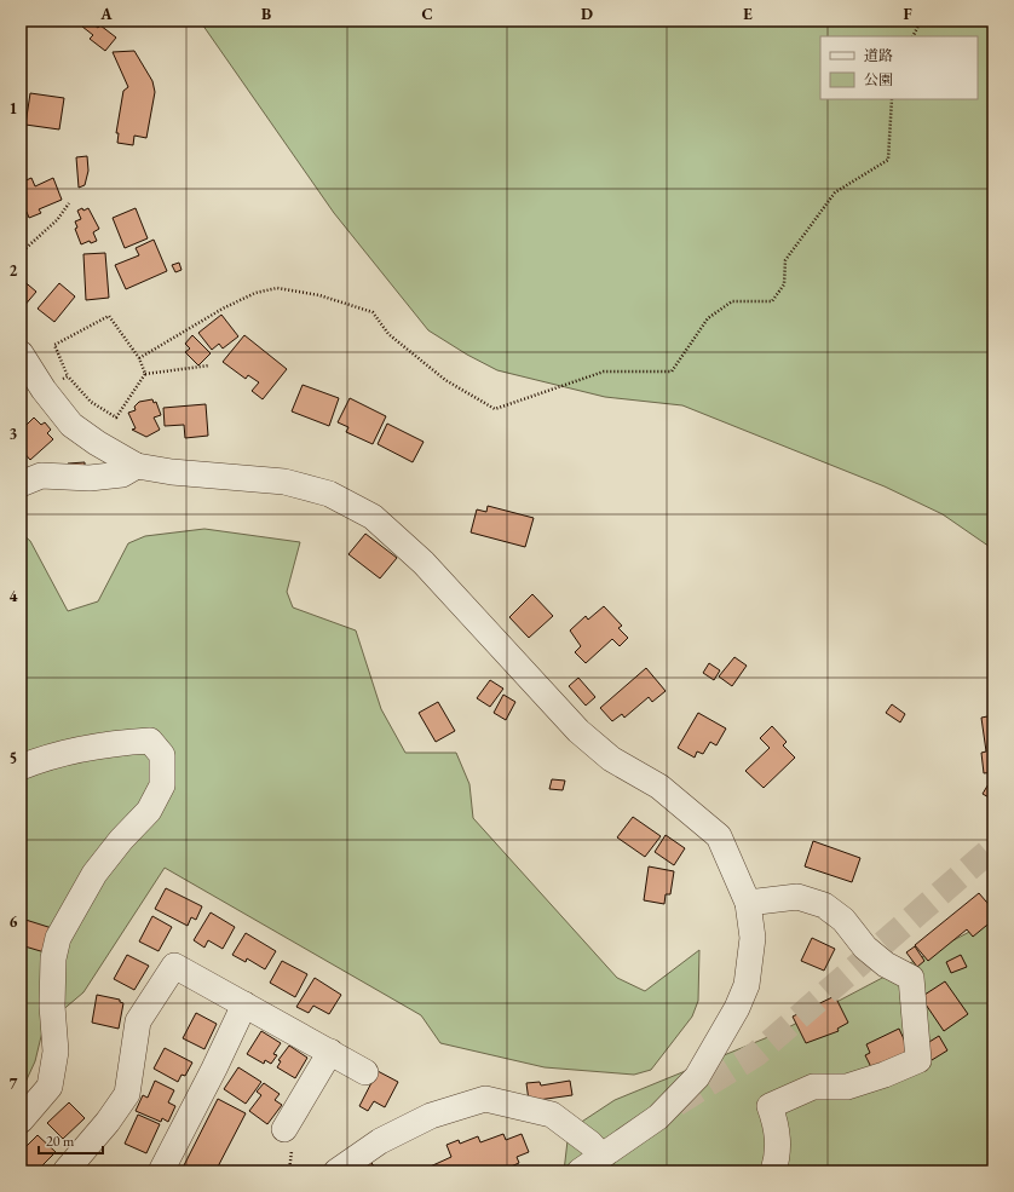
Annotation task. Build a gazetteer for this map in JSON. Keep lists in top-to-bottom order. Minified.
{"legend":["道路","公園"],"scale_bar":"20 m","grid":{"columns":["A","B","C","D","E","F"],"rows":["1","2","3","4","5","6","7"]}}
